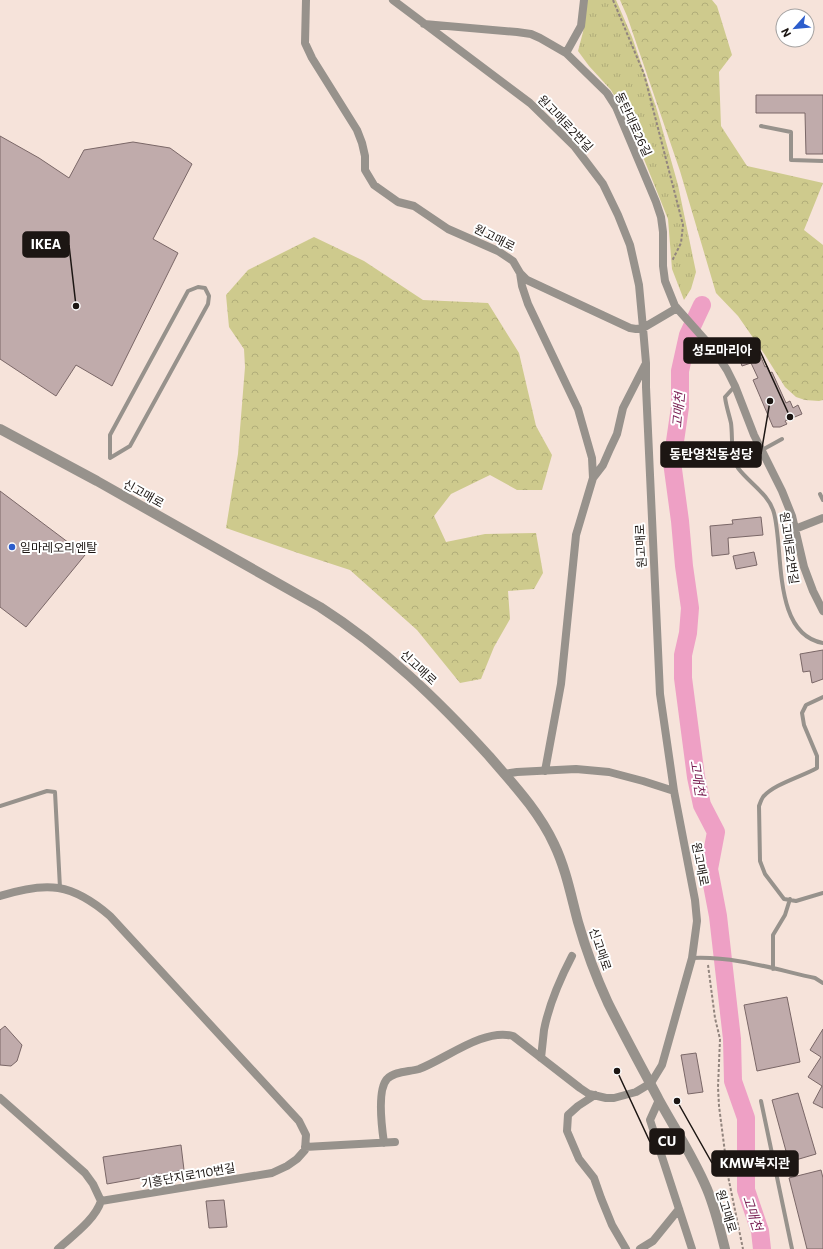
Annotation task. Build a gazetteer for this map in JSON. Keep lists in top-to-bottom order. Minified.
{"streets":{"street":["원고매로2번길","동탄대로26길","원고매로","신고매로","기흥단지로110번길"]},"crossings":[["원고매로2번길","동탄대로26길"],["원고매로2번길","원고매로"],["원고매로","신고매로"]],"water":["고매천"],"places":["IKEA","동탄영천동성당","성모마리아","일마레오리엔탈","CU","KMW복지관"],"north":"bottom left"}
